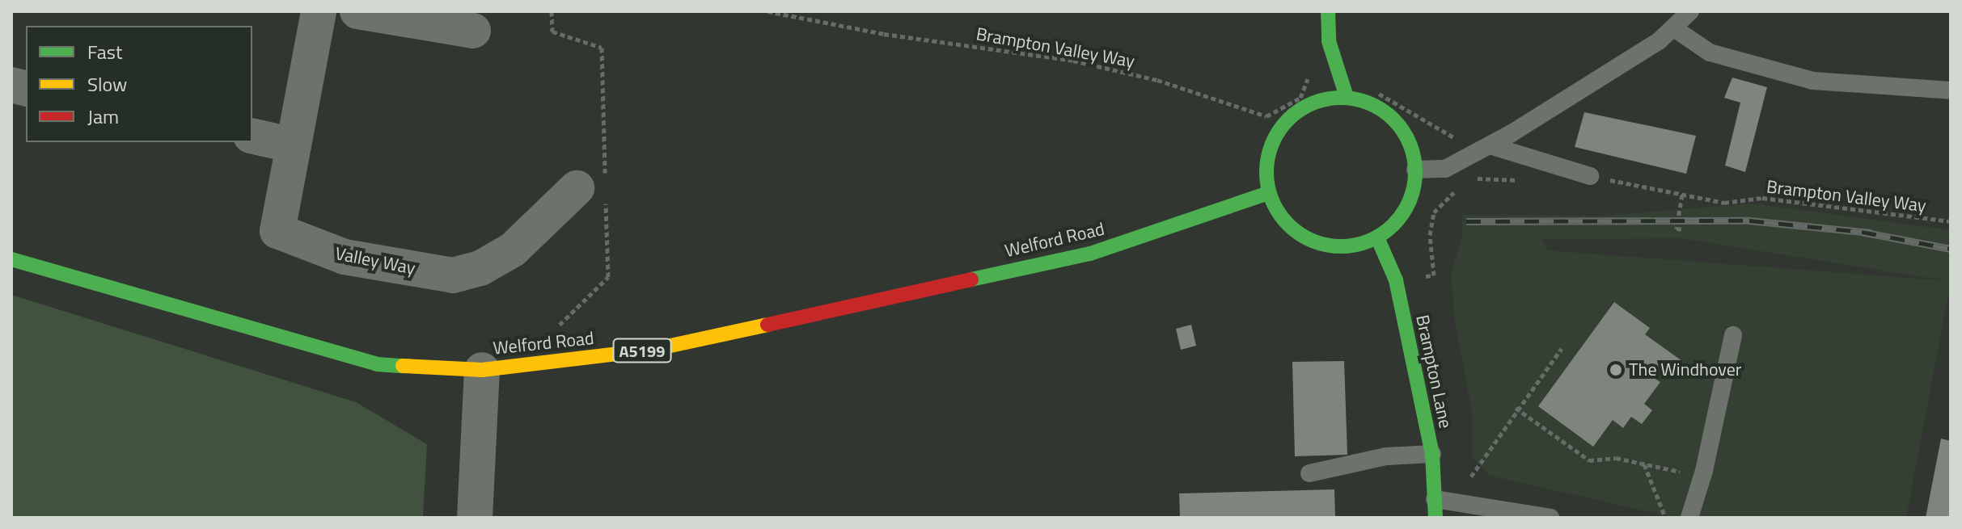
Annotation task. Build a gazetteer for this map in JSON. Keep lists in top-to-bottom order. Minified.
{"streets":{"main road":["Welford Road","A5199","Brampton Lane"],"street":["Valley Way"],"path":["Brampton Valley Way"]},"crossings":[["Welford Road","Brampton Lane"]],"places":["The Windhover"],"legend":["Fast","Slow","Jam"]}
